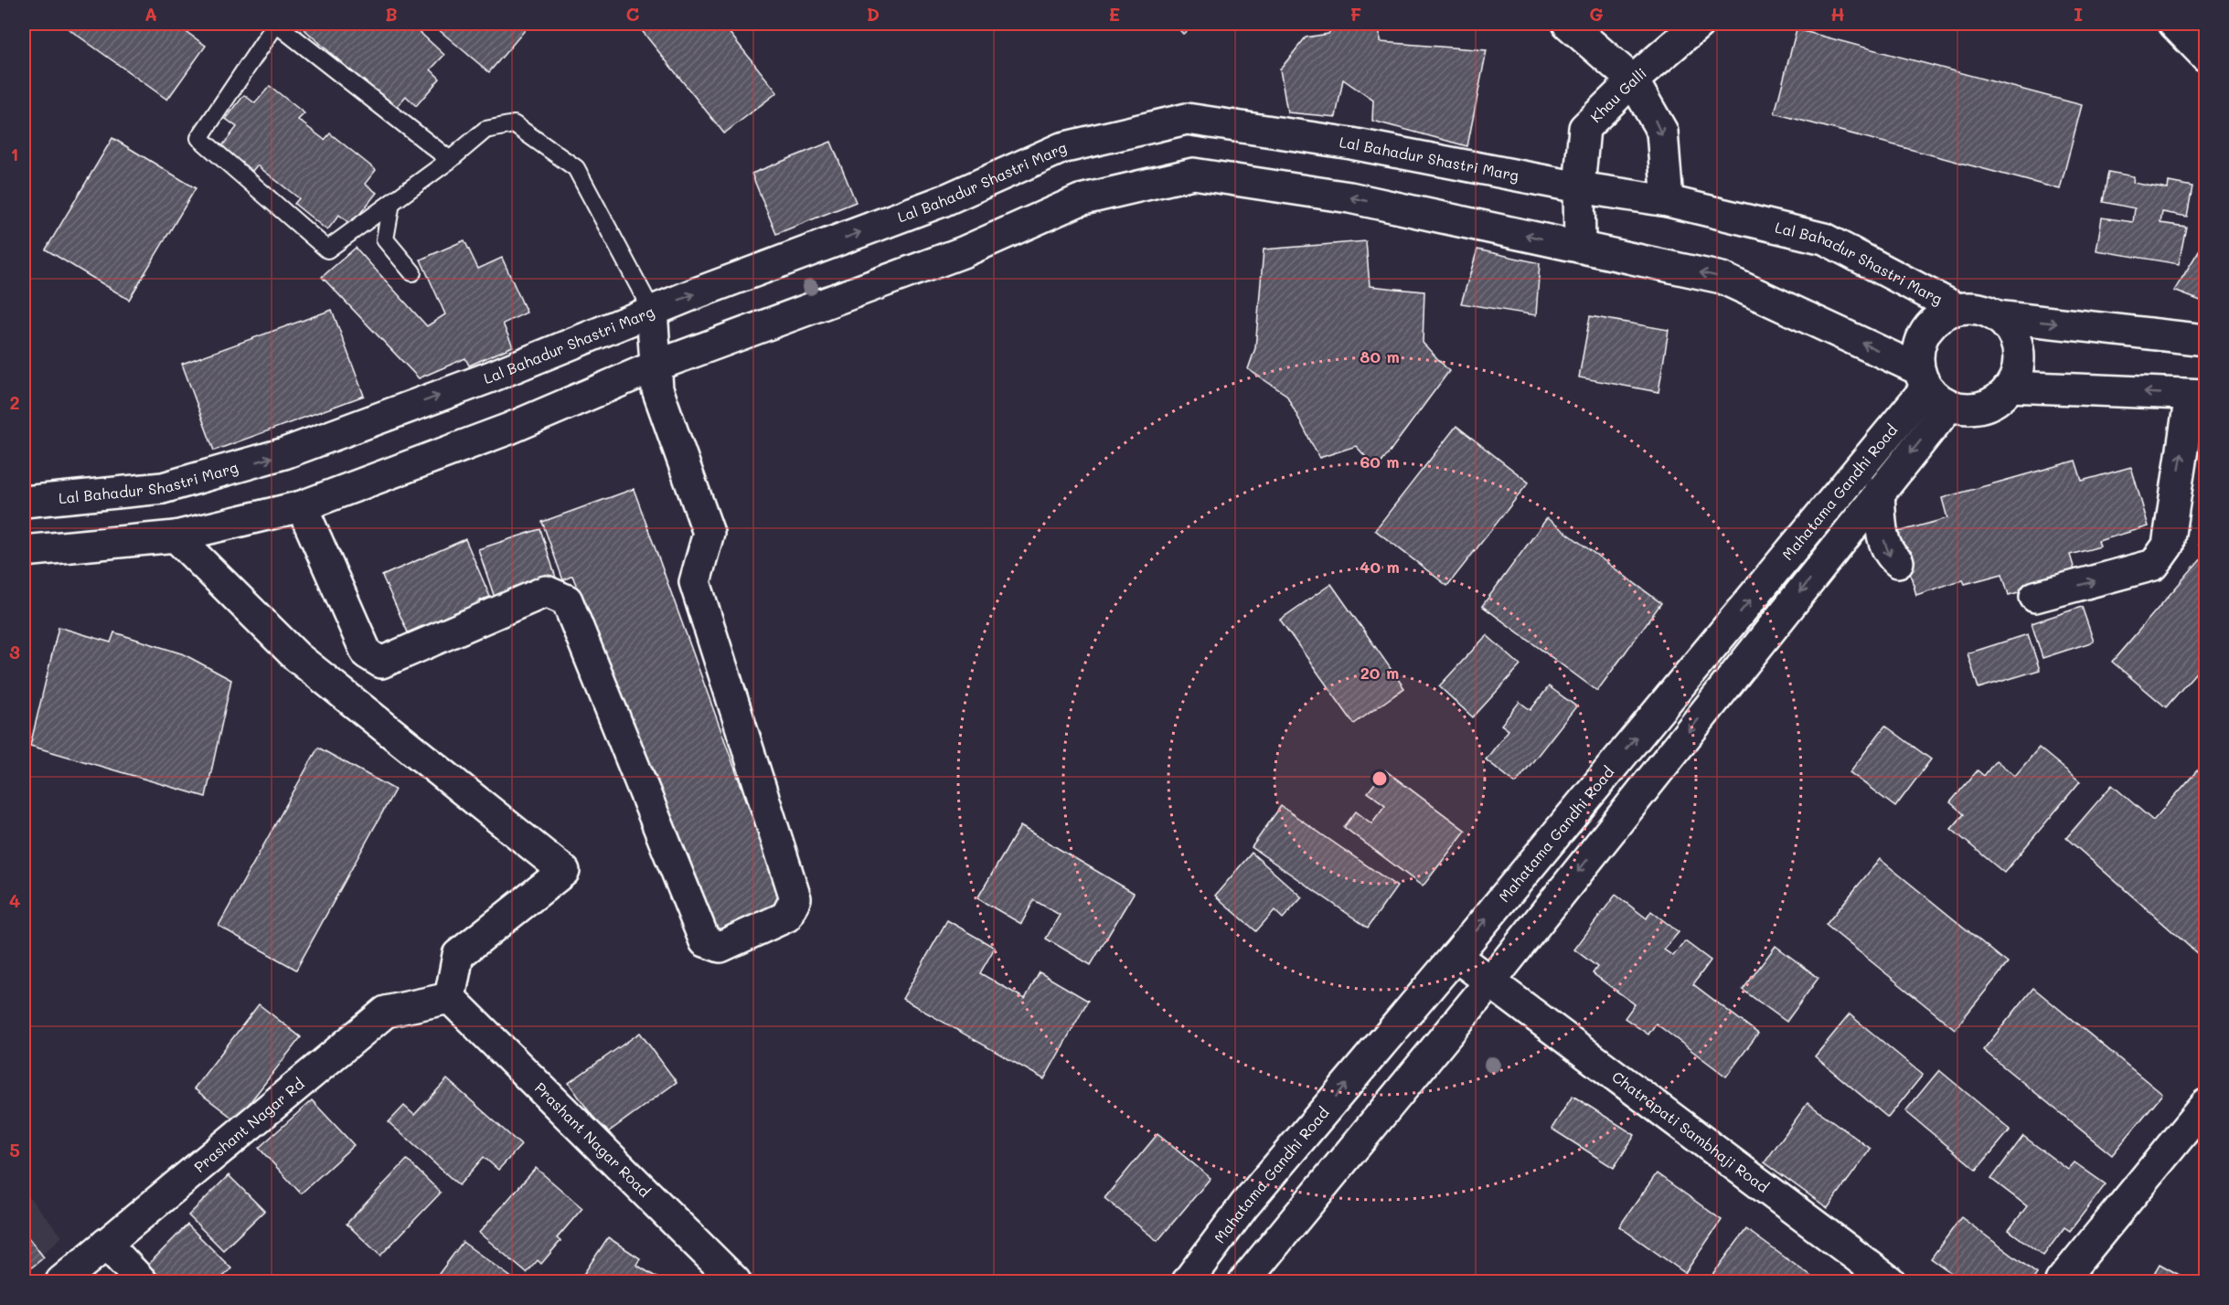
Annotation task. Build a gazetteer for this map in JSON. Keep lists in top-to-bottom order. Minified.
{"streets":{"main road":["Khau Galli","Lal Bahadur Shastri Marg","Mahatama Gandhi Road","Prashant Nagar Rd","Chatrapati Sambhaji Road","Prashant Nagar Road"]},"crossings":[["Khau Galli","Lal Bahadur Shastri Marg"],["Lal Bahadur Shastri Marg","Mahatama Gandhi Road"],["Mahatama Gandhi Road","Chatrapati Sambhaji Road"],["Prashant Nagar Rd","Prashant Nagar Road"]],"grid":{"columns":["A","B","C","D","E","F","G","H","I"],"rows":["1","2","3","4","5"]},"rings":["80 m","60 m","40 m","20 m"]}
